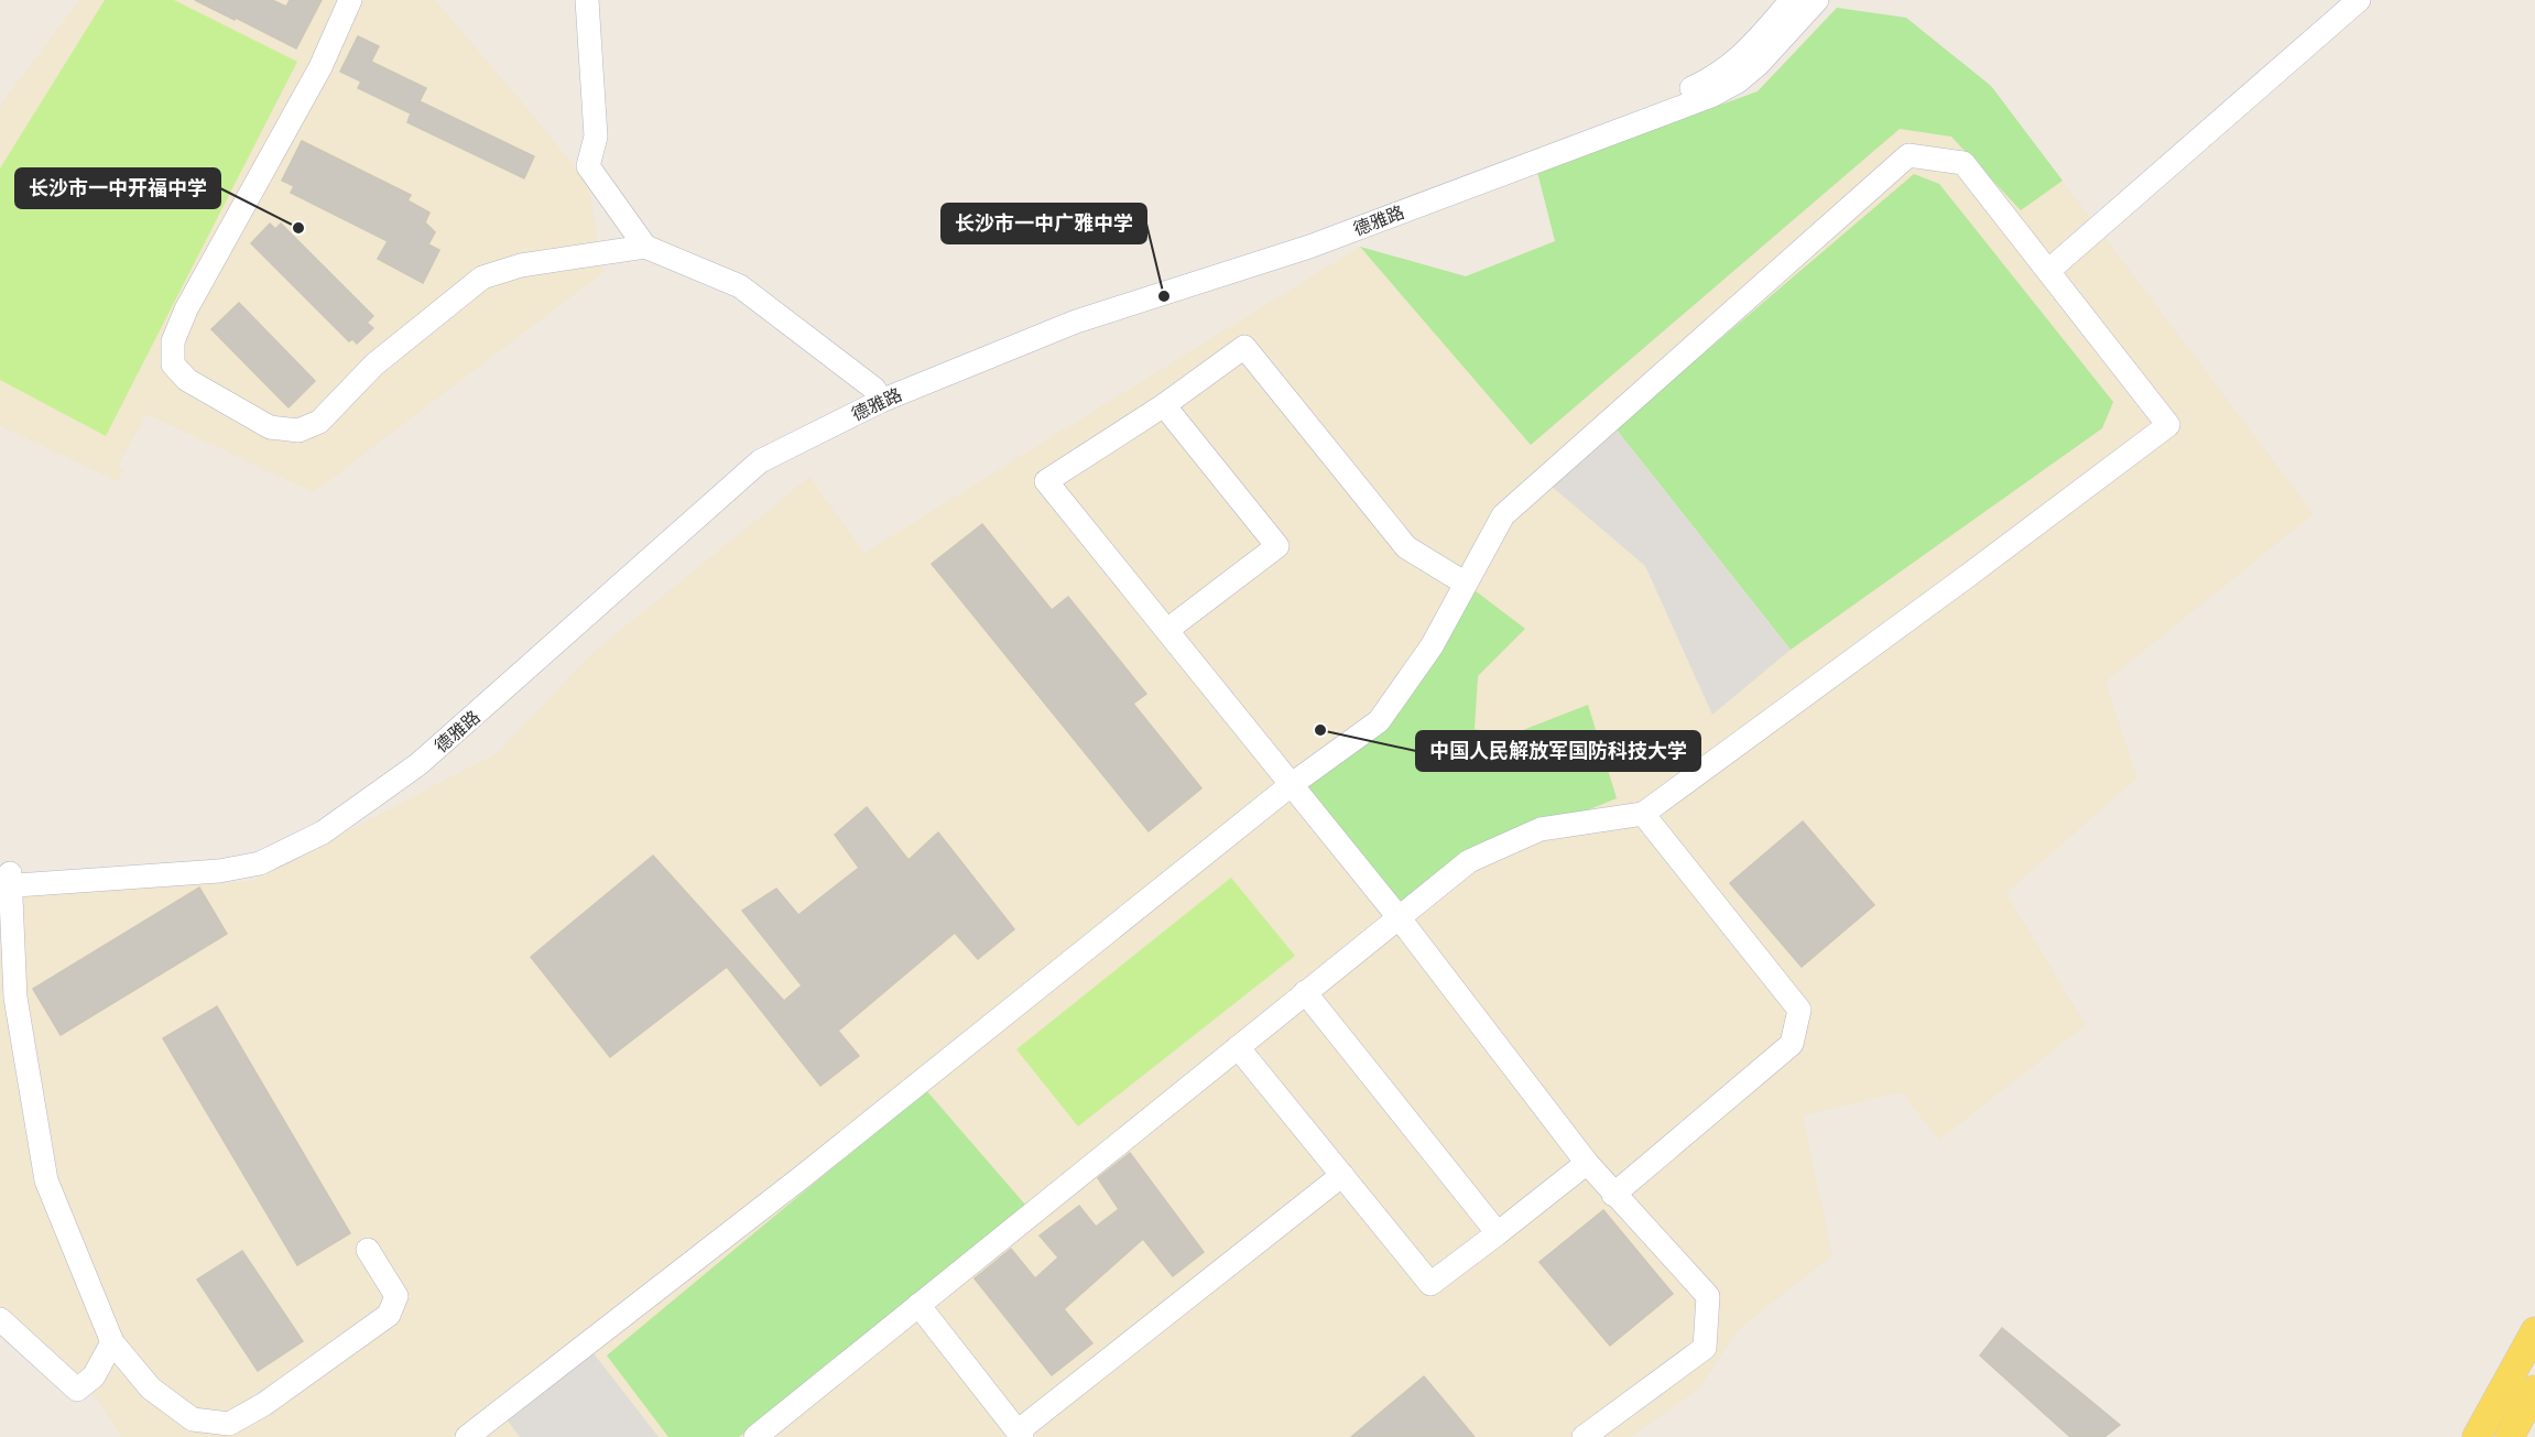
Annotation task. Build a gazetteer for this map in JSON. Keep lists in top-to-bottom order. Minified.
{"streets":{"street":["德雅路"]},"places":["长沙市一中开福中学","长沙市一中广雅中学","中国人民解放军国防科技大学"]}
